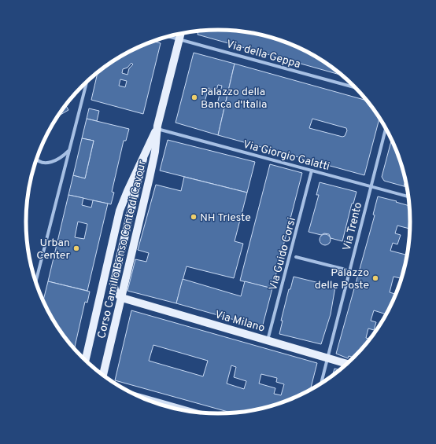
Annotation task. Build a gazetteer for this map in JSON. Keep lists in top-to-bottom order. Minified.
{"streets":{"main road":["Corso Camillo Benso Conte di Cavour","Via Milano"],"street":["Via della Geppa","Via Giorgio Galatti","Via Trento","Via Guido Corsi"]},"crossings":[["Via della Geppa","Corso Camillo Benso Conte di Cavour"],["Via Giorgio Galatti","Via Trento"],["Via Giorgio Galatti","Corso Camillo Benso Conte di Cavour"],["Via Giorgio Galatti","Via Guido Corsi"],["Via Trento","Via Milano"],["Corso Camillo Benso Conte di Cavour","Via Milano"],["Via Guido Corsi","Via Milano"]],"places":["Palazzo della Banca d'Italia","NH Trieste","Urban Center","Palazzo delle Poste"]}
